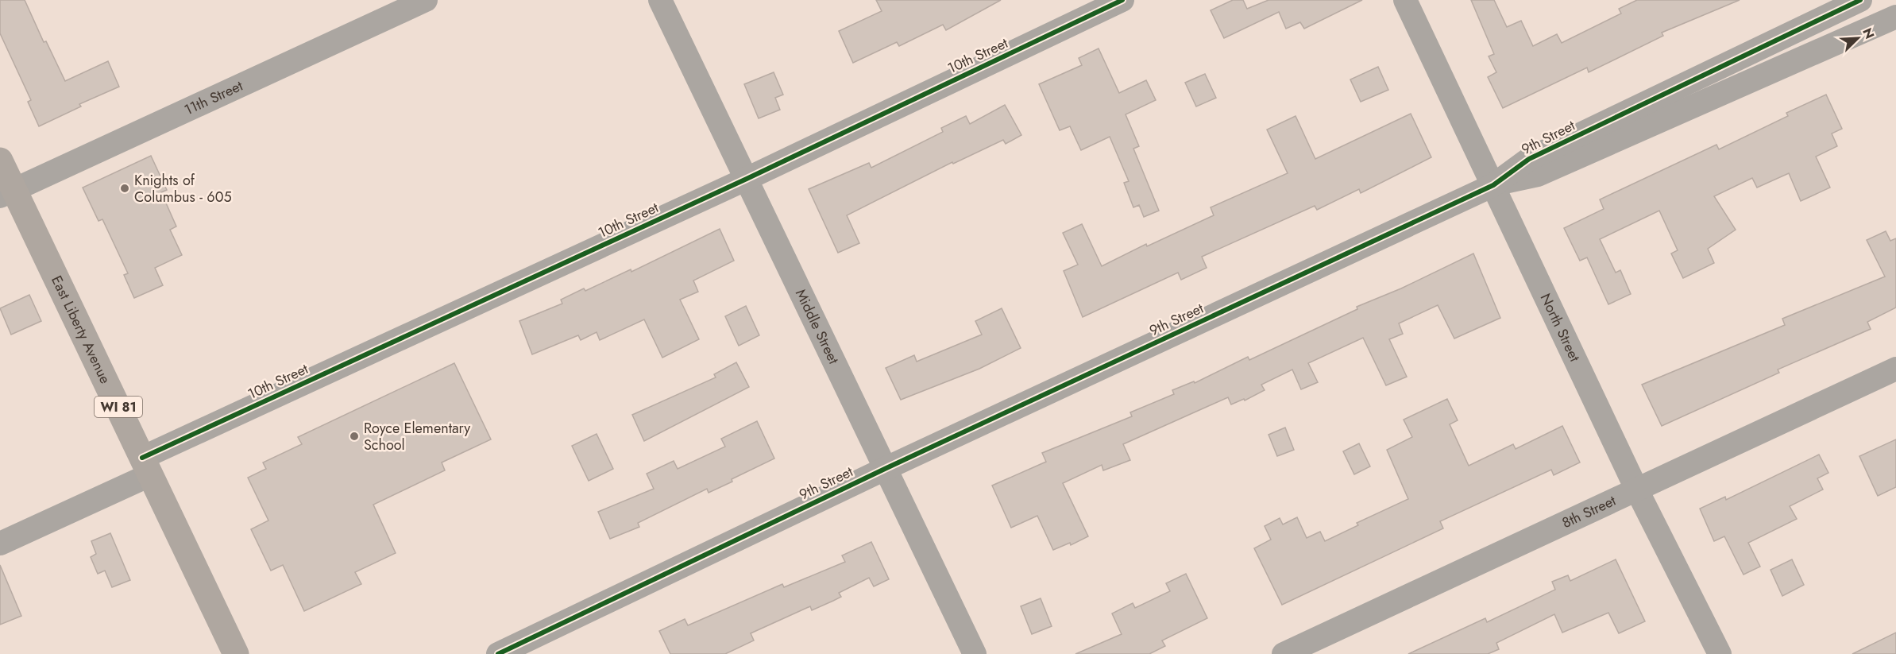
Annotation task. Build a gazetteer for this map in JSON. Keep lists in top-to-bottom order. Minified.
{"streets":{"main road":["East Liberty Avenue","WI 81"],"street":["10th Street","11th Street","9th Street","Middle Street","North Street","8th Street"]},"crossings":[["10th Street","Middle Street"],["10th Street","East Liberty Avenue"],["11th Street","East Liberty Avenue"],["9th Street","Middle Street"],["9th Street","North Street"],["North Street","8th Street"]],"places":["Knights of Columbus - 605","Royce Elementary School"],"north":"top right"}
